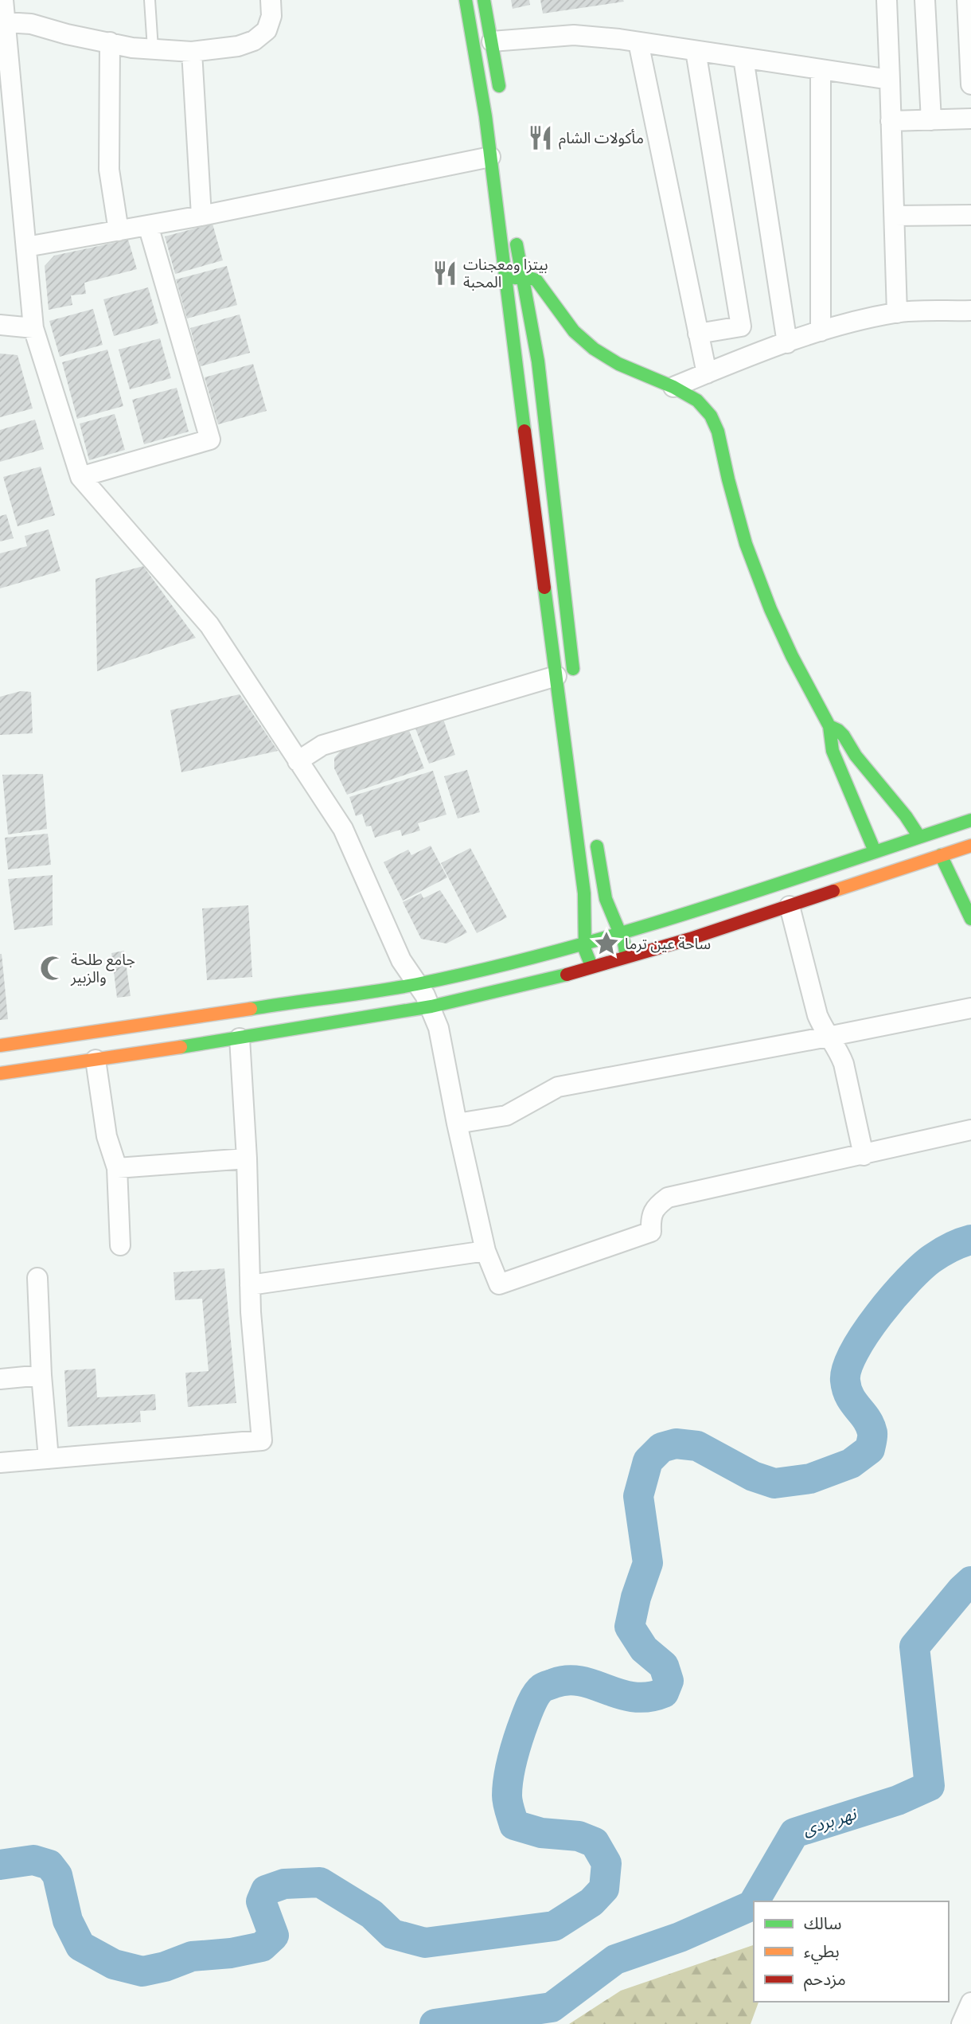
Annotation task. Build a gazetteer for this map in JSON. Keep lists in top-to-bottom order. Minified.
{"water":["نهر بردى"],"places":{"restaurant":["مأكولات الشام","بيتزا ومعجنات المحبة"],"place":["ساحة عين ترما"],"mosque":["جامع طلحة والزبير"]},"legend":["سالك","بطيء","مزدحم"]}
